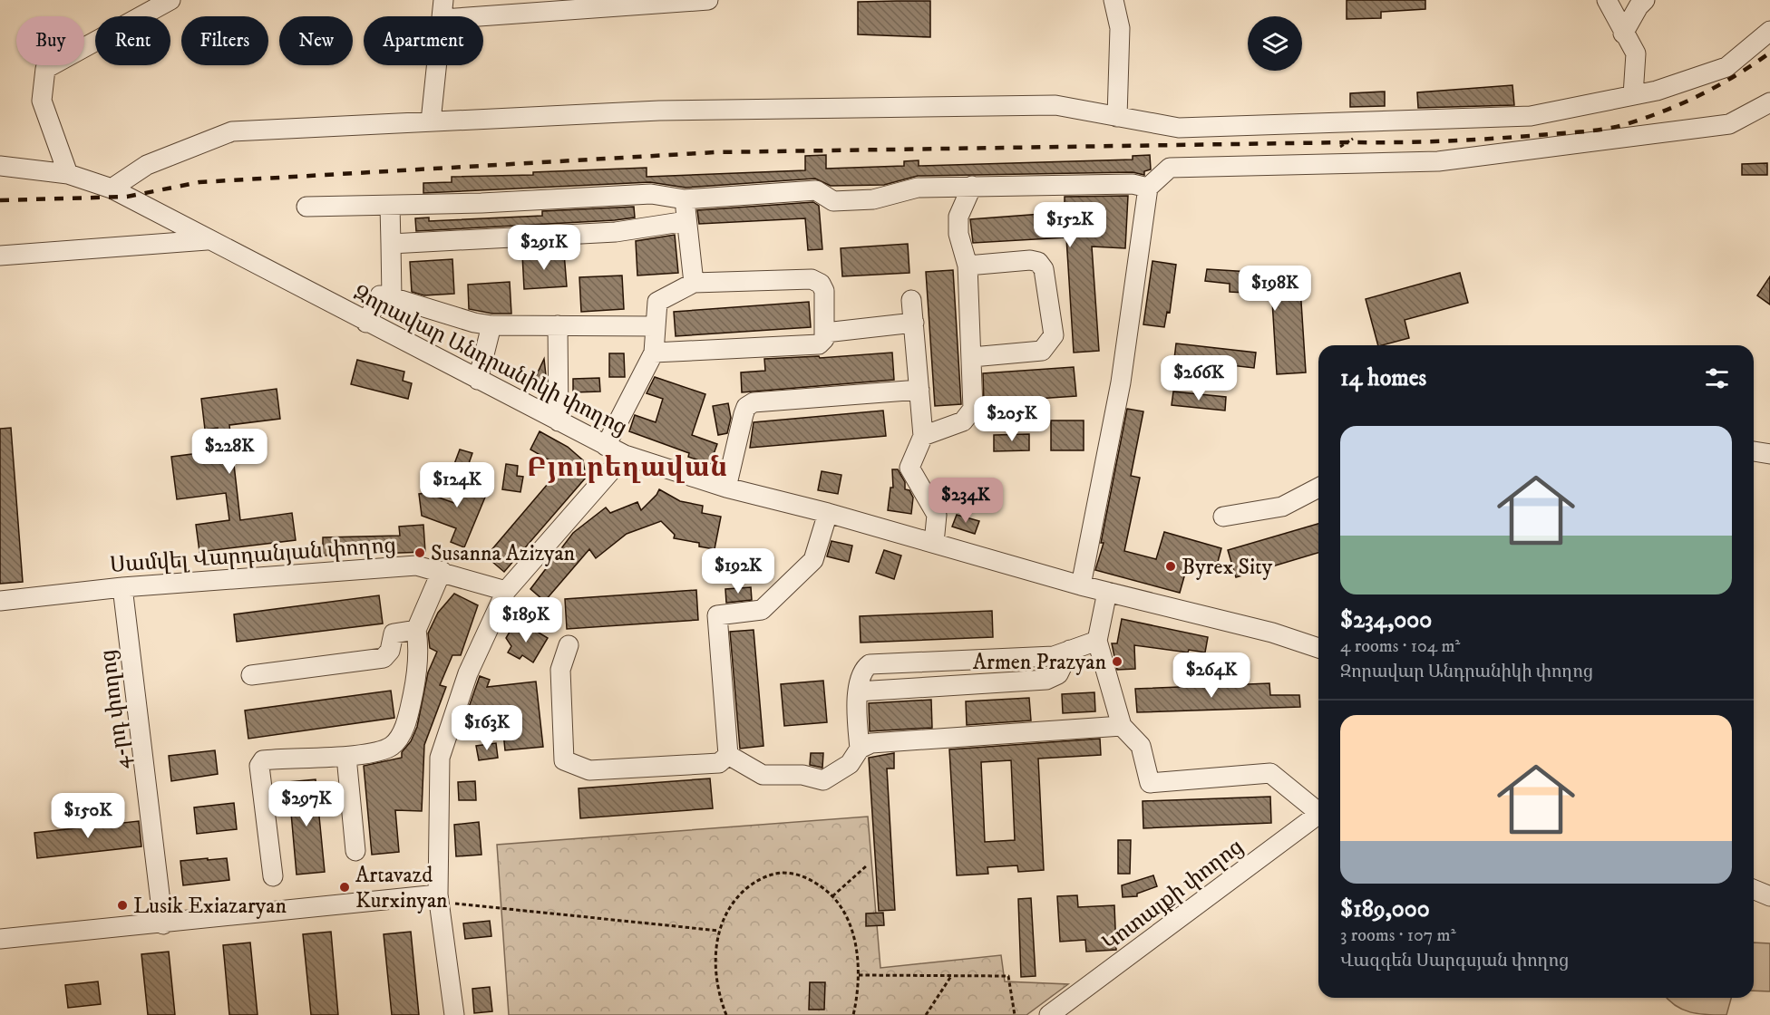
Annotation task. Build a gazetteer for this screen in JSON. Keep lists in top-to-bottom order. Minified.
{"streets":{"street":["Զորավար Անդրանիկի փողոց","Սամվել Վարդանյան փողոց","4-րդ փողոց","Կոտայքի փողոց"]},"crossings":[["Սամվել Վարդանյան փողոց","4-րդ փողոց"]],"districts":["Բյուրեղավան"],"places":["Susanna Azizyan","Byrex Sity","Armen Prazyan","Artavazd Kurxinyan","Lusik Exiazaryan"],"page":{"chip":["Buy","Rent","Filters","New","Apartment"],"price":["$152K","$291K","$198K","$266K","$205K","$228K","$124K","$234K","$192K","$189K","$264K","$163K","$297K","$150K"],"heading":"14 homes","list":[{"name":"$234,000","note":"4 rooms · 104 m² · Զորավար Անդրանիկի փողոց"},{"name":"$189,000","note":"3 rooms · 107 m² · Վազգեն Սարգսյան փողոց"}]}}
